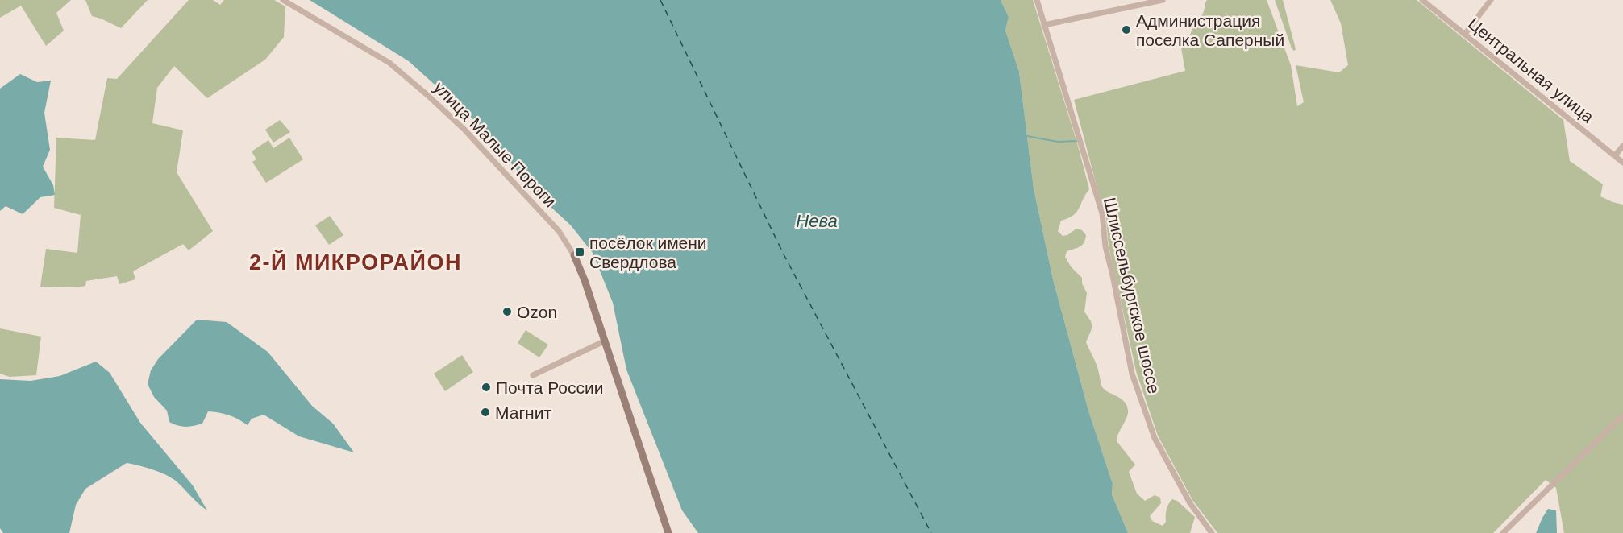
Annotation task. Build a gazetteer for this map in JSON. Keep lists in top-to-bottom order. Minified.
{"streets":{"street":["Центральная улица","улица Малые Пороги","Шлиссельбургское шоссе"]},"districts":["2-Й МИКРОРАЙОН"],"water":["Нева"],"places":{"other":["Администрация поселка Саперный","Ozon","Почта России","Магнит"],"transit":["посёлок имени Свердлова"]}}
